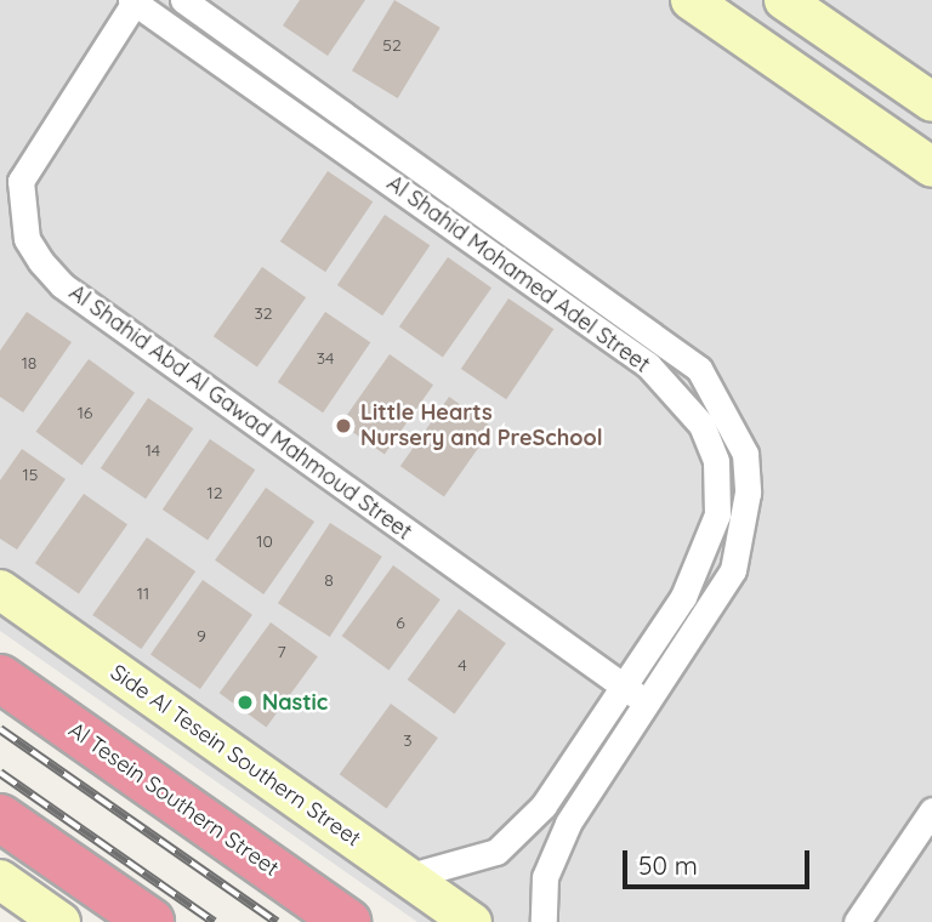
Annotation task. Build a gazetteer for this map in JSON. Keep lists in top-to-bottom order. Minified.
{"streets":{"highway":["Al Tesein Southern Street"],"street":["Al Shahid Mohamed Adel Street","Al Shahid Abd Al Gawad Mahmoud Street","Side Al Tesein Southern Street"]},"crossings":[["Al Shahid Mohamed Adel Street","Al Shahid Abd Al Gawad Mahmoud Street"],["Al Shahid Mohamed Adel Street","Side Al Tesein Southern Street"]],"places":["Little Hearts Nursery and PreSchool","Nastic"],"house_numbers":["52","32","34","18","16","14","15","12","10","8","11","6","9","7","4","3"],"scale_bar":"50 m"}
